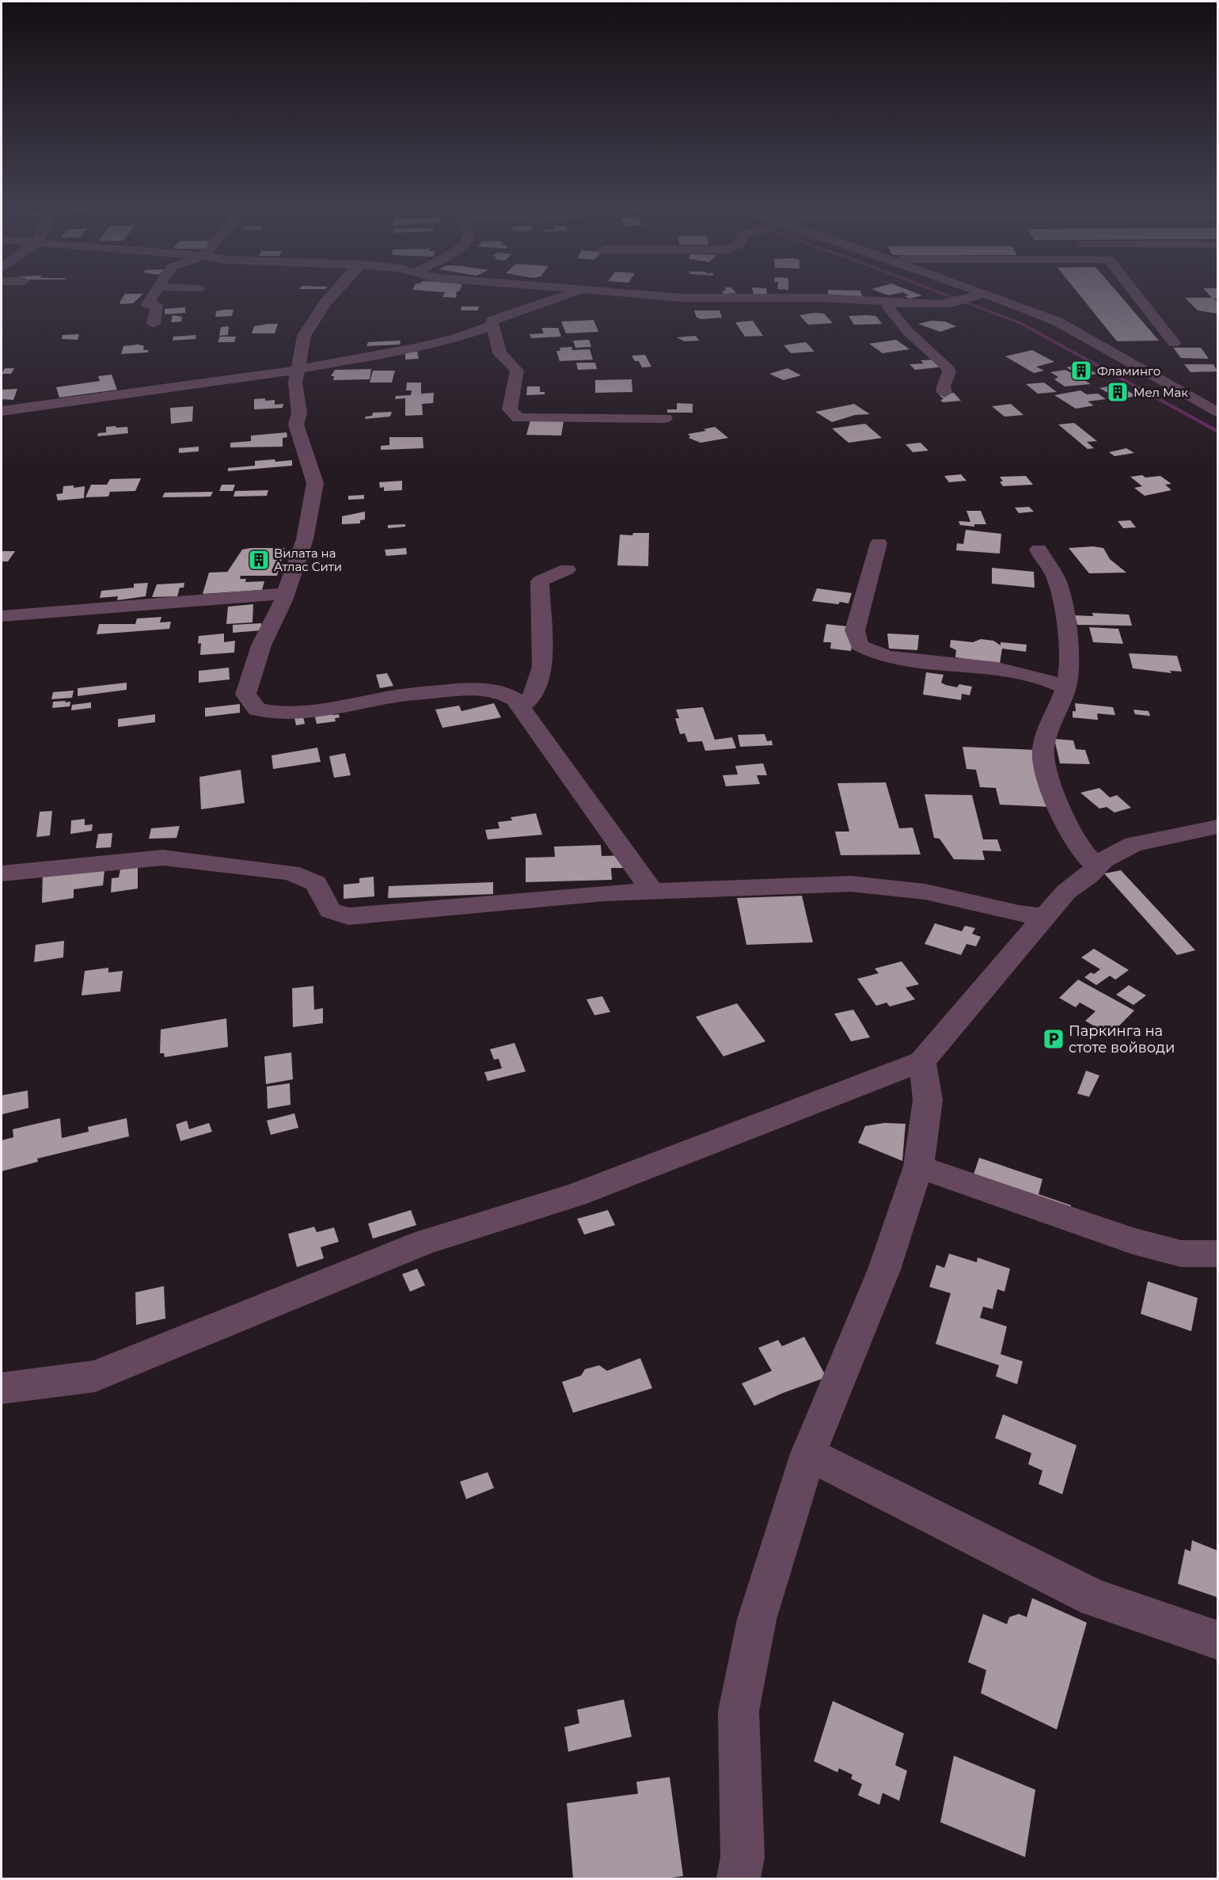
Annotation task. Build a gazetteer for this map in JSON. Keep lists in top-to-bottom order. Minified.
{"places":{"building":["Фламинго","Мел Мак","Вилата на Атлас Сити"],"parking":["Паркинга на стоте войводи"]}}
